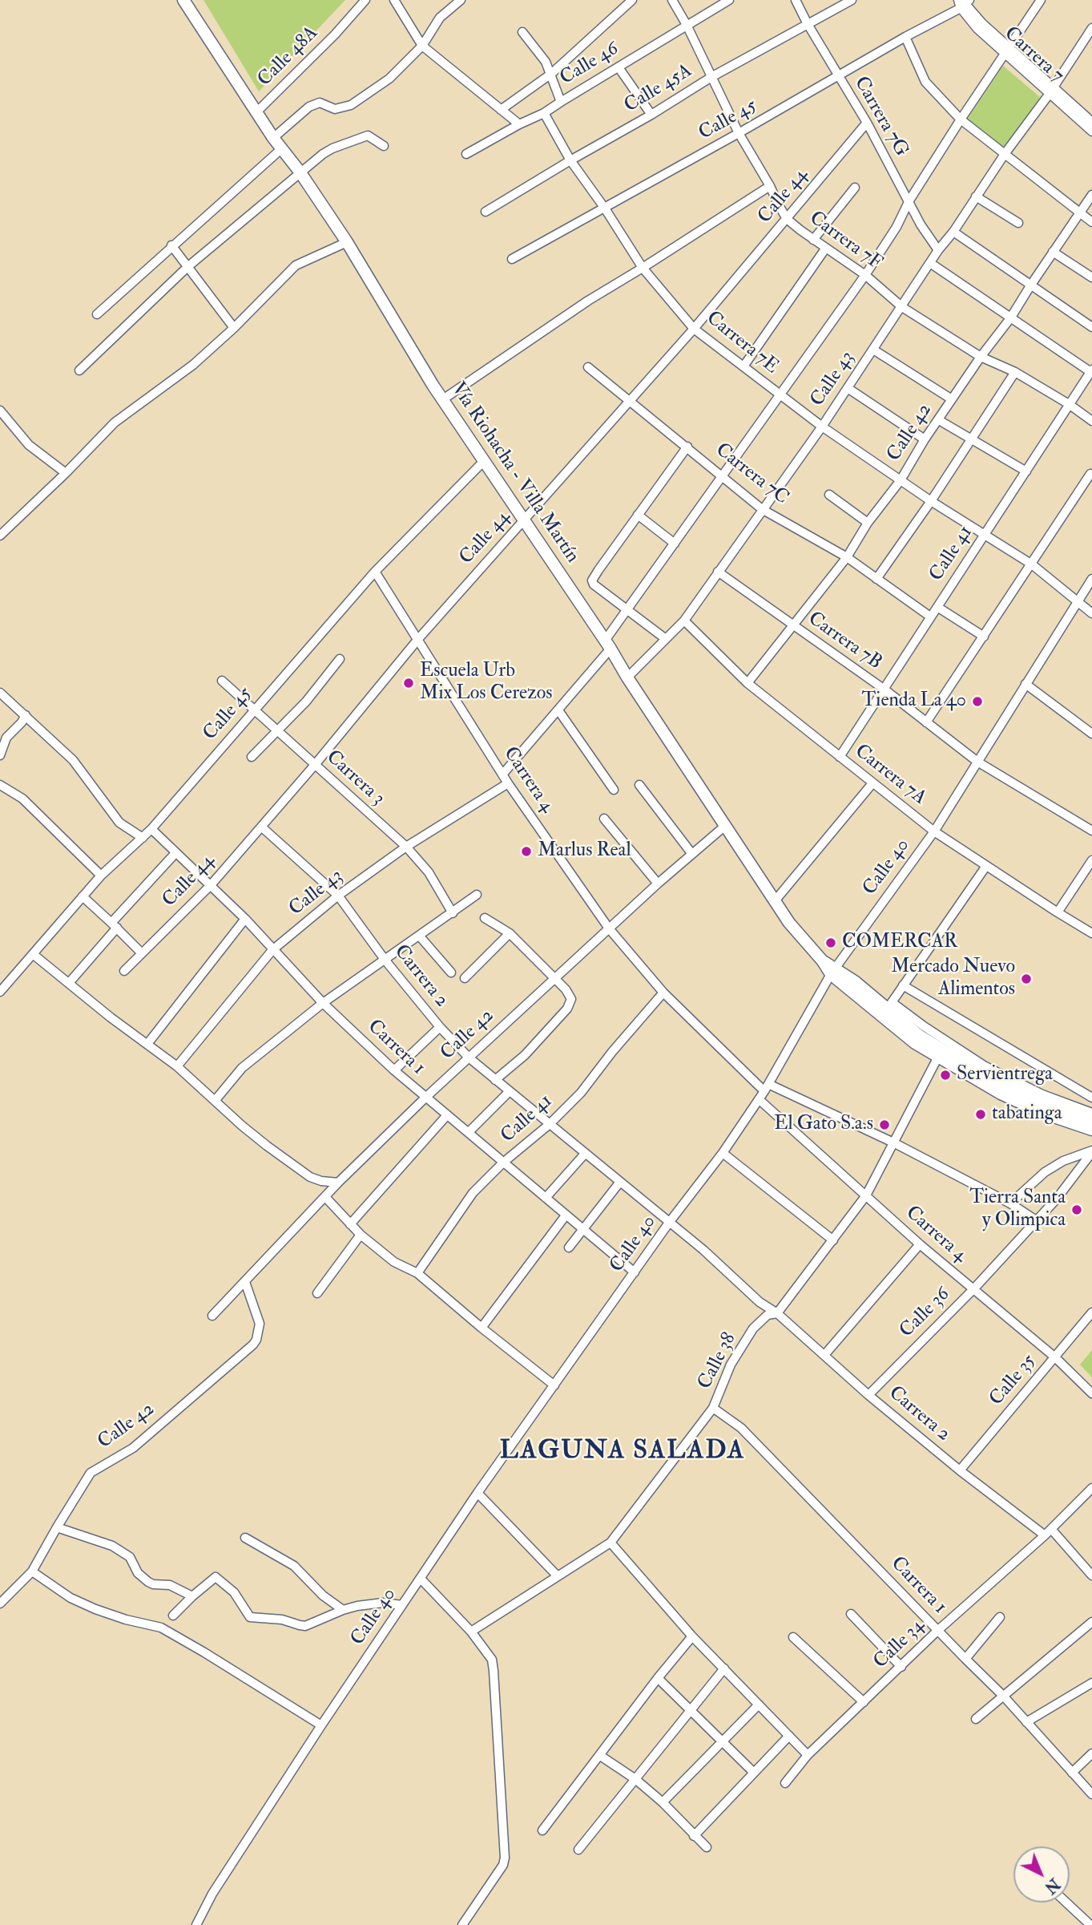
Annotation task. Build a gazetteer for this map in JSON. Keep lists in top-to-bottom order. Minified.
{"streets":{"main road":["Vía Riohacha - Villa Martín"],"street":["Carrera 7","Calle 48A","Calle 46","Calle 45A","Carrera 7G","Calle 45","Calle 44","Carrera 7F","Carrera 7E","Calle 43","Calle 42","Carrera 7C","Calle 41","Carrera 7B","Carrera 7A","Carrera 3","Carrera 4","Calle 40","Carrera 2","Carrera 1","Calle 36","Calle 38","Calle 35","Calle 34"]},"crossings":[["Carrera 7","Calle 45"],["Carrera 7","Calle 43"],["Calle 48A","Vía Riohacha - Villa Martín"],["Calle 46","Carrera 7F"],["Calle 46","Carrera 7E"],["Calle 45A","Carrera 7G"],["Calle 45A","Carrera 7F"],["Calle 45A","Carrera 7E"],["Carrera 7G","Calle 45"],["Carrera 7G","Calle 44"],["Carrera 7G","Calle 43"],["Calle 45","Carrera 7F"],["Calle 45","Carrera 7E"],["Calle 45","Vía Riohacha - Villa Martín"],["Calle 45","Carrera 3"],["Calle 45","Carrera 4"],["Calle 45","Carrera 1"],["Calle 44","Carrera 7F"],["Calle 44","Carrera 7E"],["Calle 44","Vía Riohacha - Villa Martín"],["Calle 44","Carrera 7C"],["Calle 44","Carrera 3"],["Calle 44","Carrera 4"],["Calle 44","Carrera 2"],["Calle 44","Carrera 1"],["Carrera 7F","Calle 43"],["Carrera 7F","Calle 42"],["Carrera 7F","Calle 41"],["Carrera 7E","Calle 43"],["Carrera 7E","Calle 42"],["Carrera 7E","Calle 41"],["Carrera 7E","Calle 40"],["Calle 43","Vía Riohacha - Villa Martín"],["Calle 43","Carrera 7C"],["Calle 43","Carrera 7B"],["Calle 43","Carrera 7A"],["Calle 43","Carrera 3"],["Calle 43","Carrera 4"],["Calle 43","Carrera 2"],["Calle 43","Carrera 1"],["Calle 42","Vía Riohacha - Villa Martín"],["Calle 42","Carrera 7C"],["Calle 42","Carrera 7B"],["Calle 42","Carrera 7A"],["Calle 42","Carrera 4"],["Calle 42","Carrera 2"],["Calle 42","Carrera 1"],["Vía Riohacha - Villa Martín","Calle 40"],["Carrera 7C","Calle 41"],["Calle 41","Carrera 7B"],["Calle 41","Carrera 7A"],["Calle 41","Carrera 4"],["Calle 41","Carrera 2"],["Calle 41","Carrera 1"],["Carrera 7B","Calle 40"],["Carrera 7A","Calle 40"],["Carrera 4","Calle 40"],["Carrera 4","Calle 36"],["Carrera 4","Calle 38"],["Carrera 4","Calle 35"],["Calle 40","Carrera 2"],["Calle 40","Carrera 1"],["Carrera 2","Calle 36"],["Carrera 2","Calle 38"],["Carrera 2","Calle 35"],["Carrera 2","Calle 34"],["Carrera 1","Calle 38"],["Carrera 1","Calle 34"]],"districts":["LAGUNA SALADA"],"places":["Escuela Urb Mix Los Cerezos","Tienda La 40","Marlus Real","COMERCAR","Mercado Nuevo Alimentos","Servientrega","tabatinga","El Gato S.a.s","Tierra Santa y Olimpica"],"north":"bottom right"}
